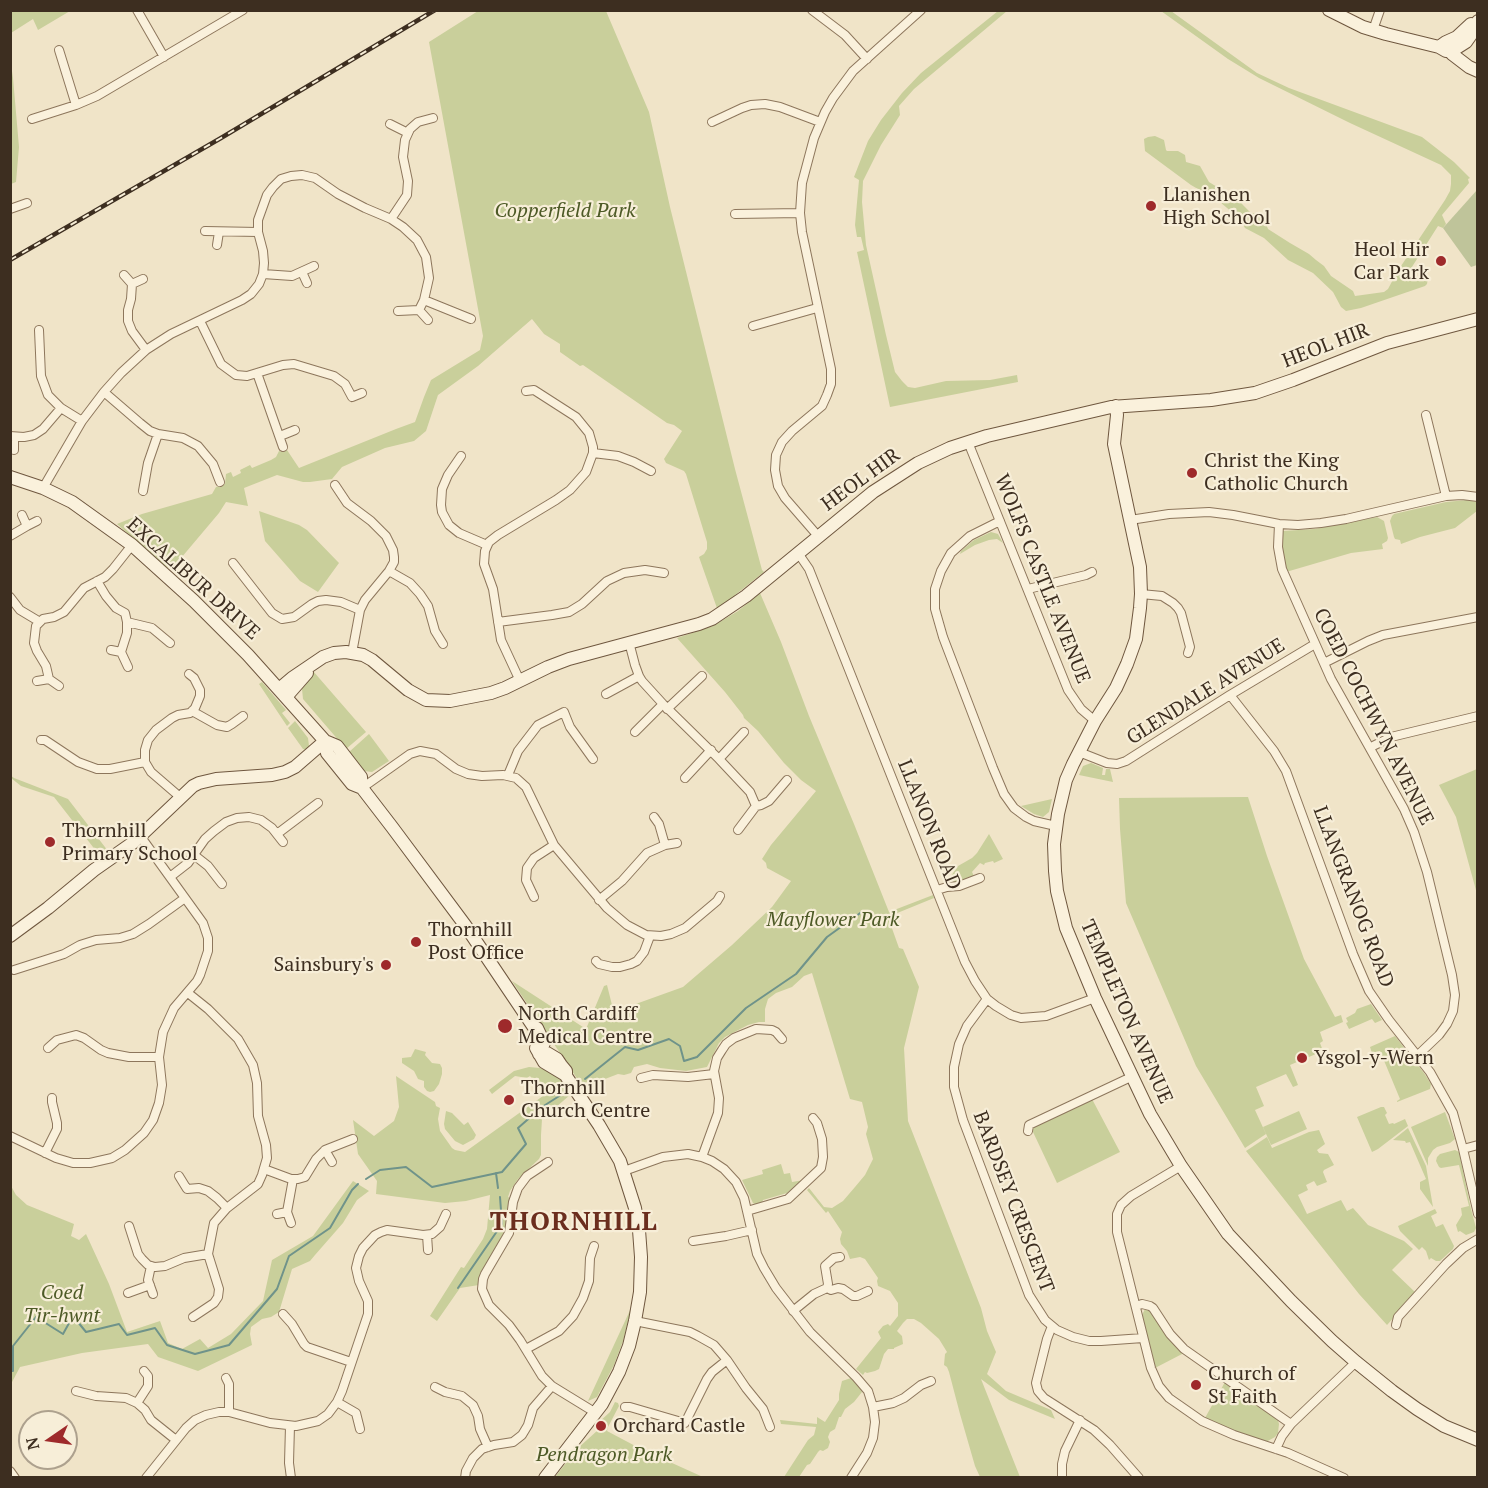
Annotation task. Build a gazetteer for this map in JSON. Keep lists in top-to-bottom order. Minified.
{"streets":{"street":["HEOL HIR","EXCALIBUR DRIVE","WOLFS CASTLE AVENUE","GLENDALE AVENUE","COED COCHWYN AVENUE","LLANON ROAD","LLANGRANOG ROAD","TEMPLETON AVENUE","BARDSEY CRESCENT"]},"crossings":[["HEOL HIR","WOLFS CASTLE AVENUE"],["HEOL HIR","LLANON ROAD"],["HEOL HIR","TEMPLETON AVENUE"],["WOLFS CASTLE AVENUE","TEMPLETON AVENUE"],["GLENDALE AVENUE","COED COCHWYN AVENUE"],["GLENDALE AVENUE","LLANGRANOG ROAD"],["GLENDALE AVENUE","TEMPLETON AVENUE"],["COED COCHWYN AVENUE","LLANGRANOG ROAD"],["LLANON ROAD","TEMPLETON AVENUE"],["LLANON ROAD","BARDSEY CRESCENT"]],"districts":["THORNHILL"],"parks":["Copperfield Park","Mayflower Park","Coed Tir-hwnt","Pendragon Park"],"places":["Llanishen High School","Heol Hir Car Park","Christ the King Catholic Church","Thornhill Primary School","Thornhill Post Office","Sainsbury's","North Cardiff Medical Centre","Ysgol-y-Wern","Thornhill Church Centre","Church of St Faith","Orchard Castle"],"north":"left"}
